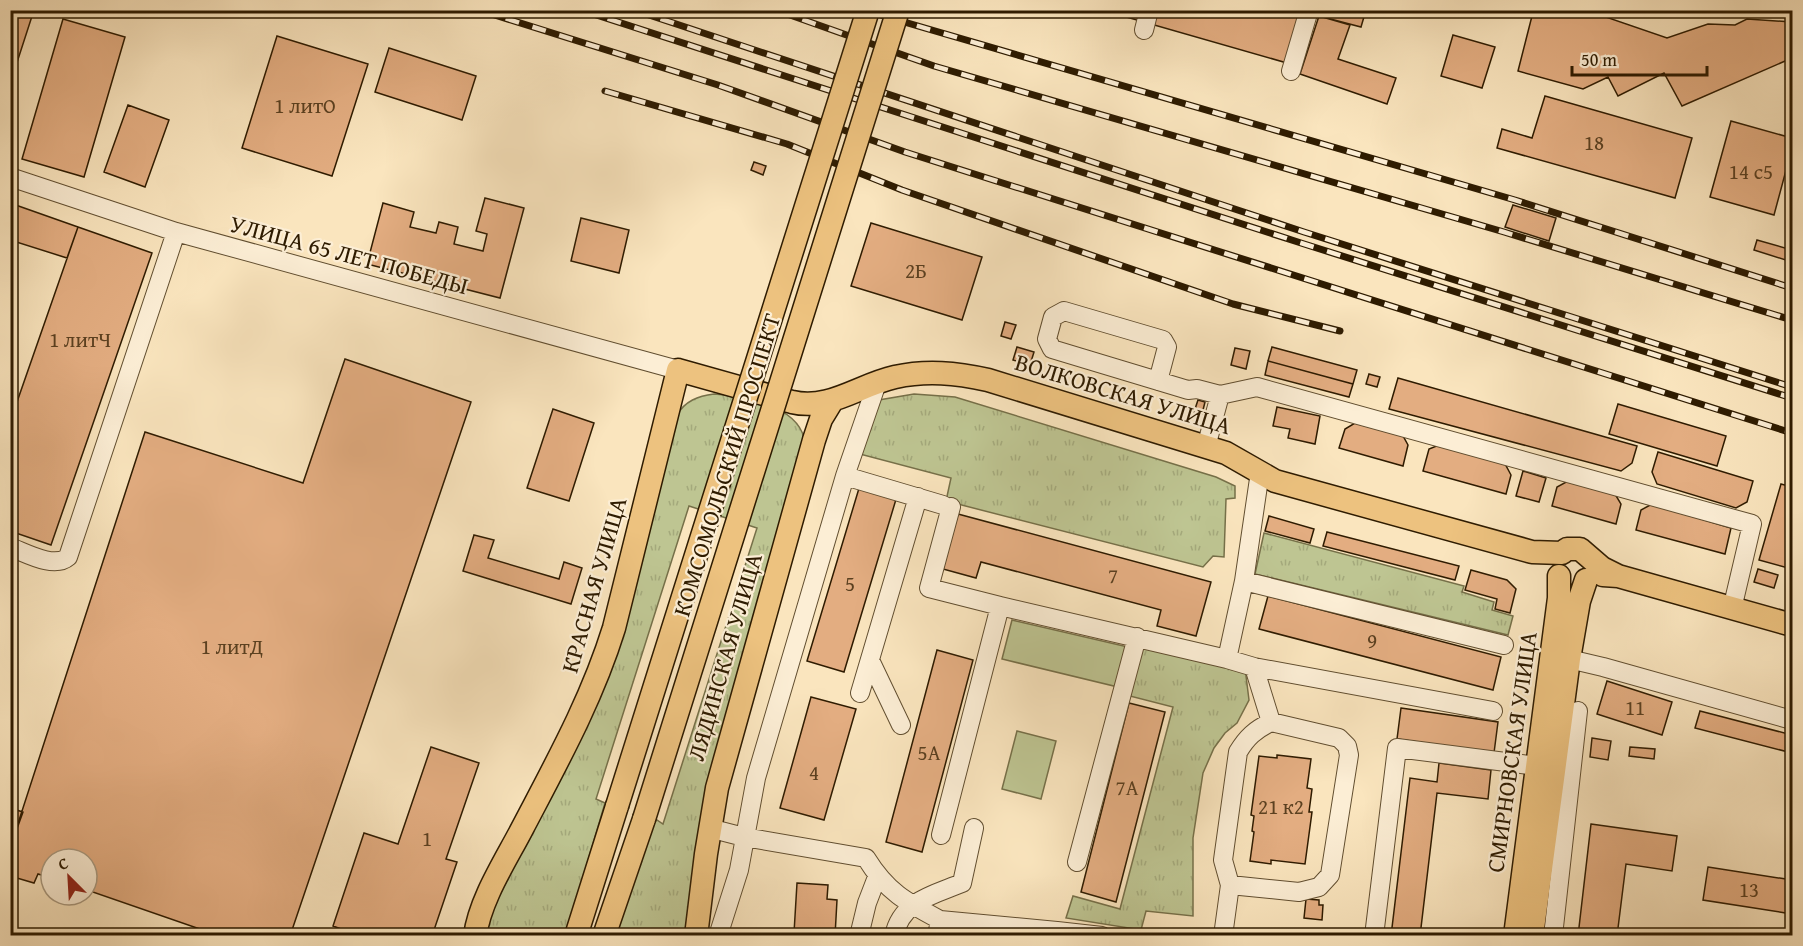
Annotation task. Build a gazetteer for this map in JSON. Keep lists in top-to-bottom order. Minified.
{"streets":{"main road":["ВОЛКОВСКАЯ УЛИЦА","КОМСОМОЛЬСКИЙ ПРОСПЕКТ","КРАСНАЯ УЛИЦА","ЛЯДИНСКАЯ УЛИЦА","СМИРНОВСКАЯ УЛИЦА"],"street":["УЛИЦА 65 ЛЕТ ПОБЕДЫ"]},"crossings":[["УЛИЦА 65 ЛЕТ ПОБЕДЫ","ВОЛКОВСКАЯ УЛИЦА"],["УЛИЦА 65 ЛЕТ ПОБЕДЫ","КРАСНАЯ УЛИЦА"],["ВОЛКОВСКАЯ УЛИЦА","КРАСНАЯ УЛИЦА"],["ВОЛКОВСКАЯ УЛИЦА","ЛЯДИНСКАЯ УЛИЦА"],["ВОЛКОВСКАЯ УЛИЦА","СМИРНОВСКАЯ УЛИЦА"]],"house_numbers":["1 литО","18","14 с5","2Б","1 литЧ","7","5","9","1 литД","11","5А","4","7А","21 к2","1","13"],"scale_bar":"50 m","north":"top left"}
